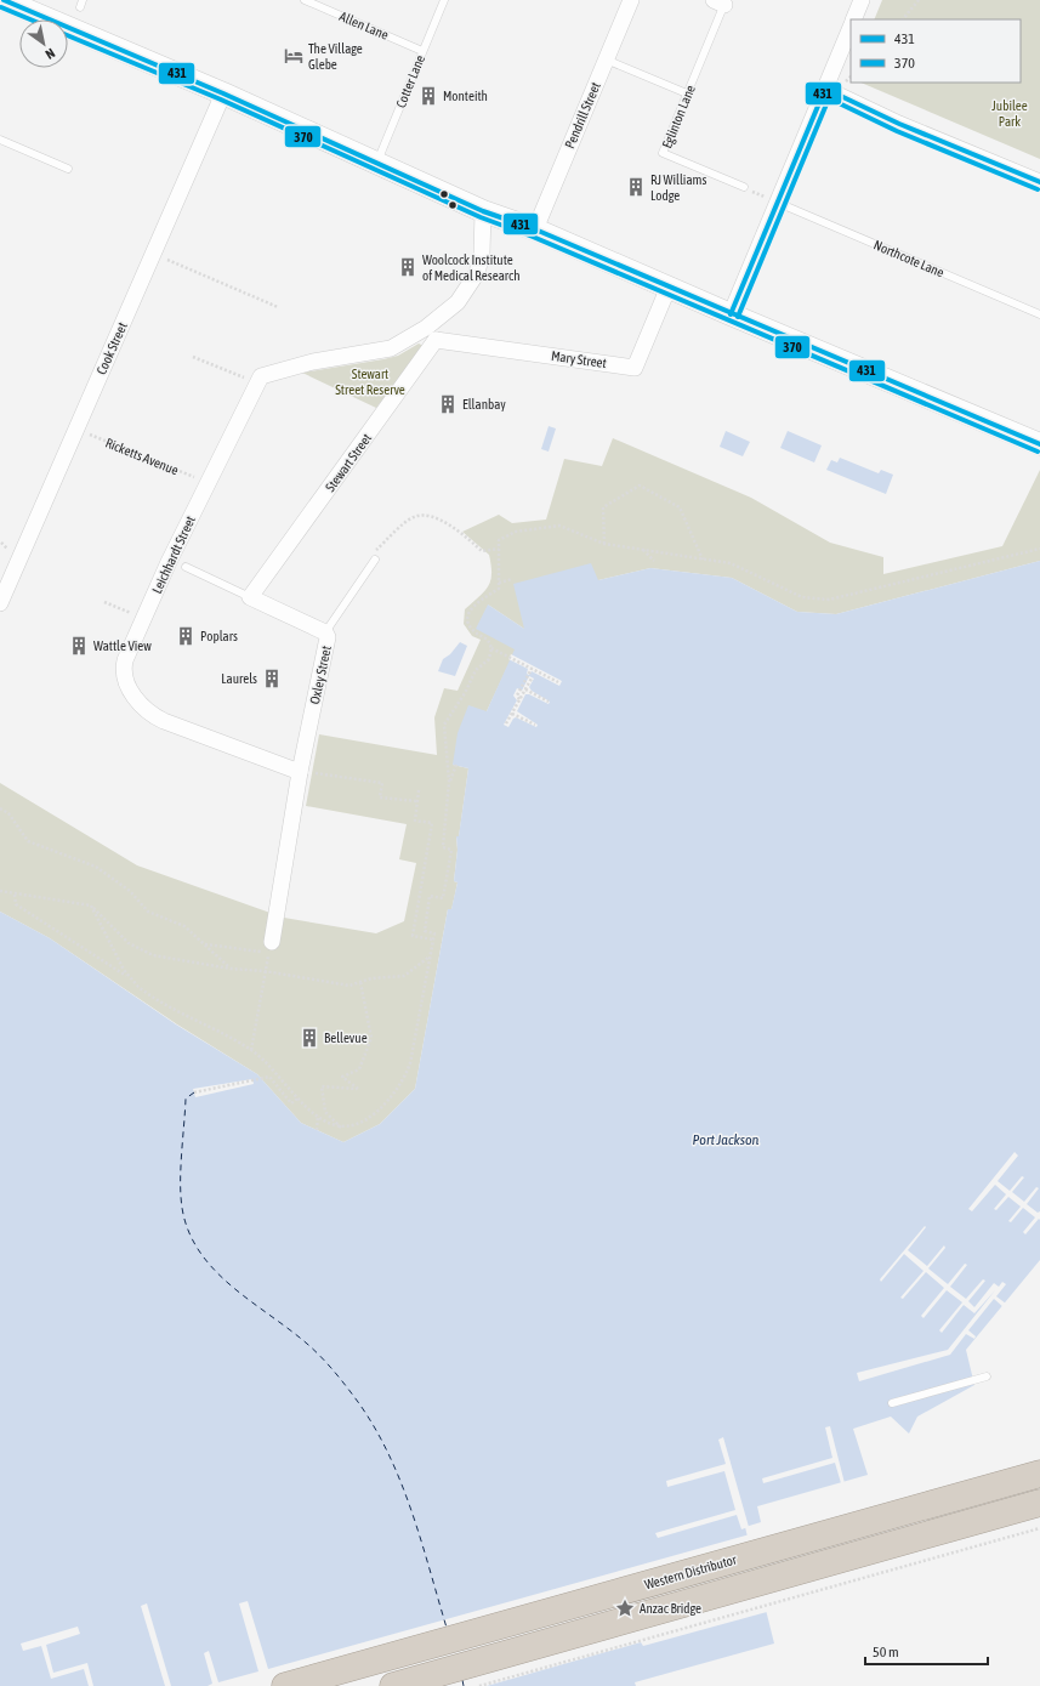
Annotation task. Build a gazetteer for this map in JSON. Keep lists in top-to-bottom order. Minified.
{"streets":{"highway":["Western Distributor"],"street":["Pendrill Street","Cook Street","Mary Street","Stewart Street","Leichhardt Street","Oxley Street"],"lane":["Allen Lane","Cotter Lane","Eglinton Lane","Northcote Lane"],"path":["Ricketts Avenue"]},"crossings":[["Allen Lane","Cotter Lane"],["Cook Street","Ricketts Avenue"],["Mary Street","Stewart Street"],["Mary Street","Leichhardt Street"],["Ricketts Avenue","Leichhardt Street"],["Stewart Street","Leichhardt Street"],["Stewart Street","Oxley Street"],["Leichhardt Street","Oxley Street"]],"water":["Port Jackson"],"parks":["Jubilee Park","Stewart Street Reserve"],"places":{"hotel":["The Village Glebe"],"building":["Monteith","RJ Williams Lodge","Woolcock Institute of Medical Research","Ellanbay","Poplars","Wattle View","Laurels","Bellevue"],"place":["Anzac Bridge"]},"lines":["transit line 431","transit line 370"],"legend":["431","370"],"scale_bar":"50 m","north":"bottom right"}
